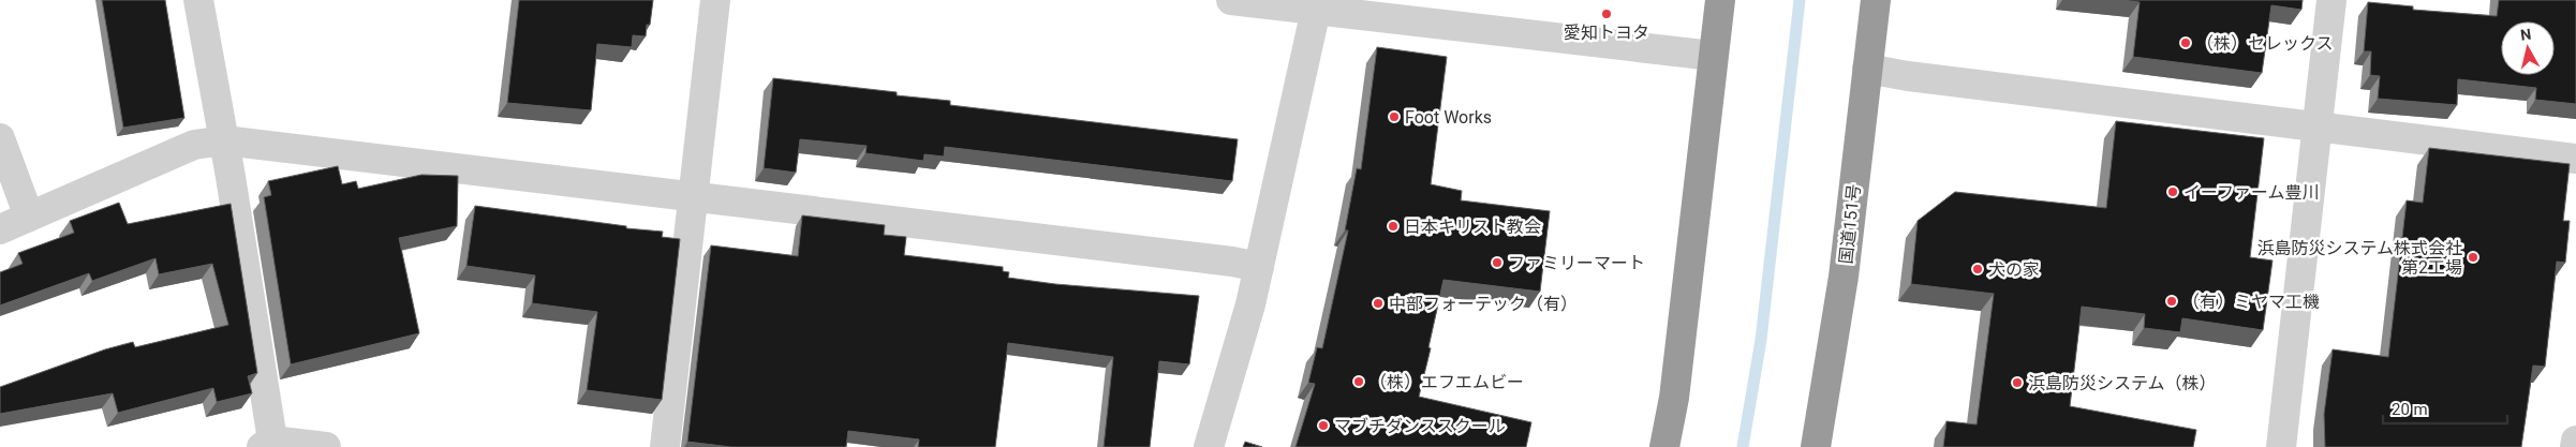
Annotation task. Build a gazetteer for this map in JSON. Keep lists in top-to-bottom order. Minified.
{"streets":{"highway":["国道151号"]},"places":["愛知トヨタ","（株）セレックス","Foot Works","イーファーム豊川","日本キリスト教会","浜島防災システム株式会社 第2工場","ファミリーマート","犬の家","（有）ミヤマ工機","中部フォーテック（有）","（株）エフエムビー","浜島防災システム（株）","マブチダンススクール"],"scale_bar":"20 m","north":"top"}
